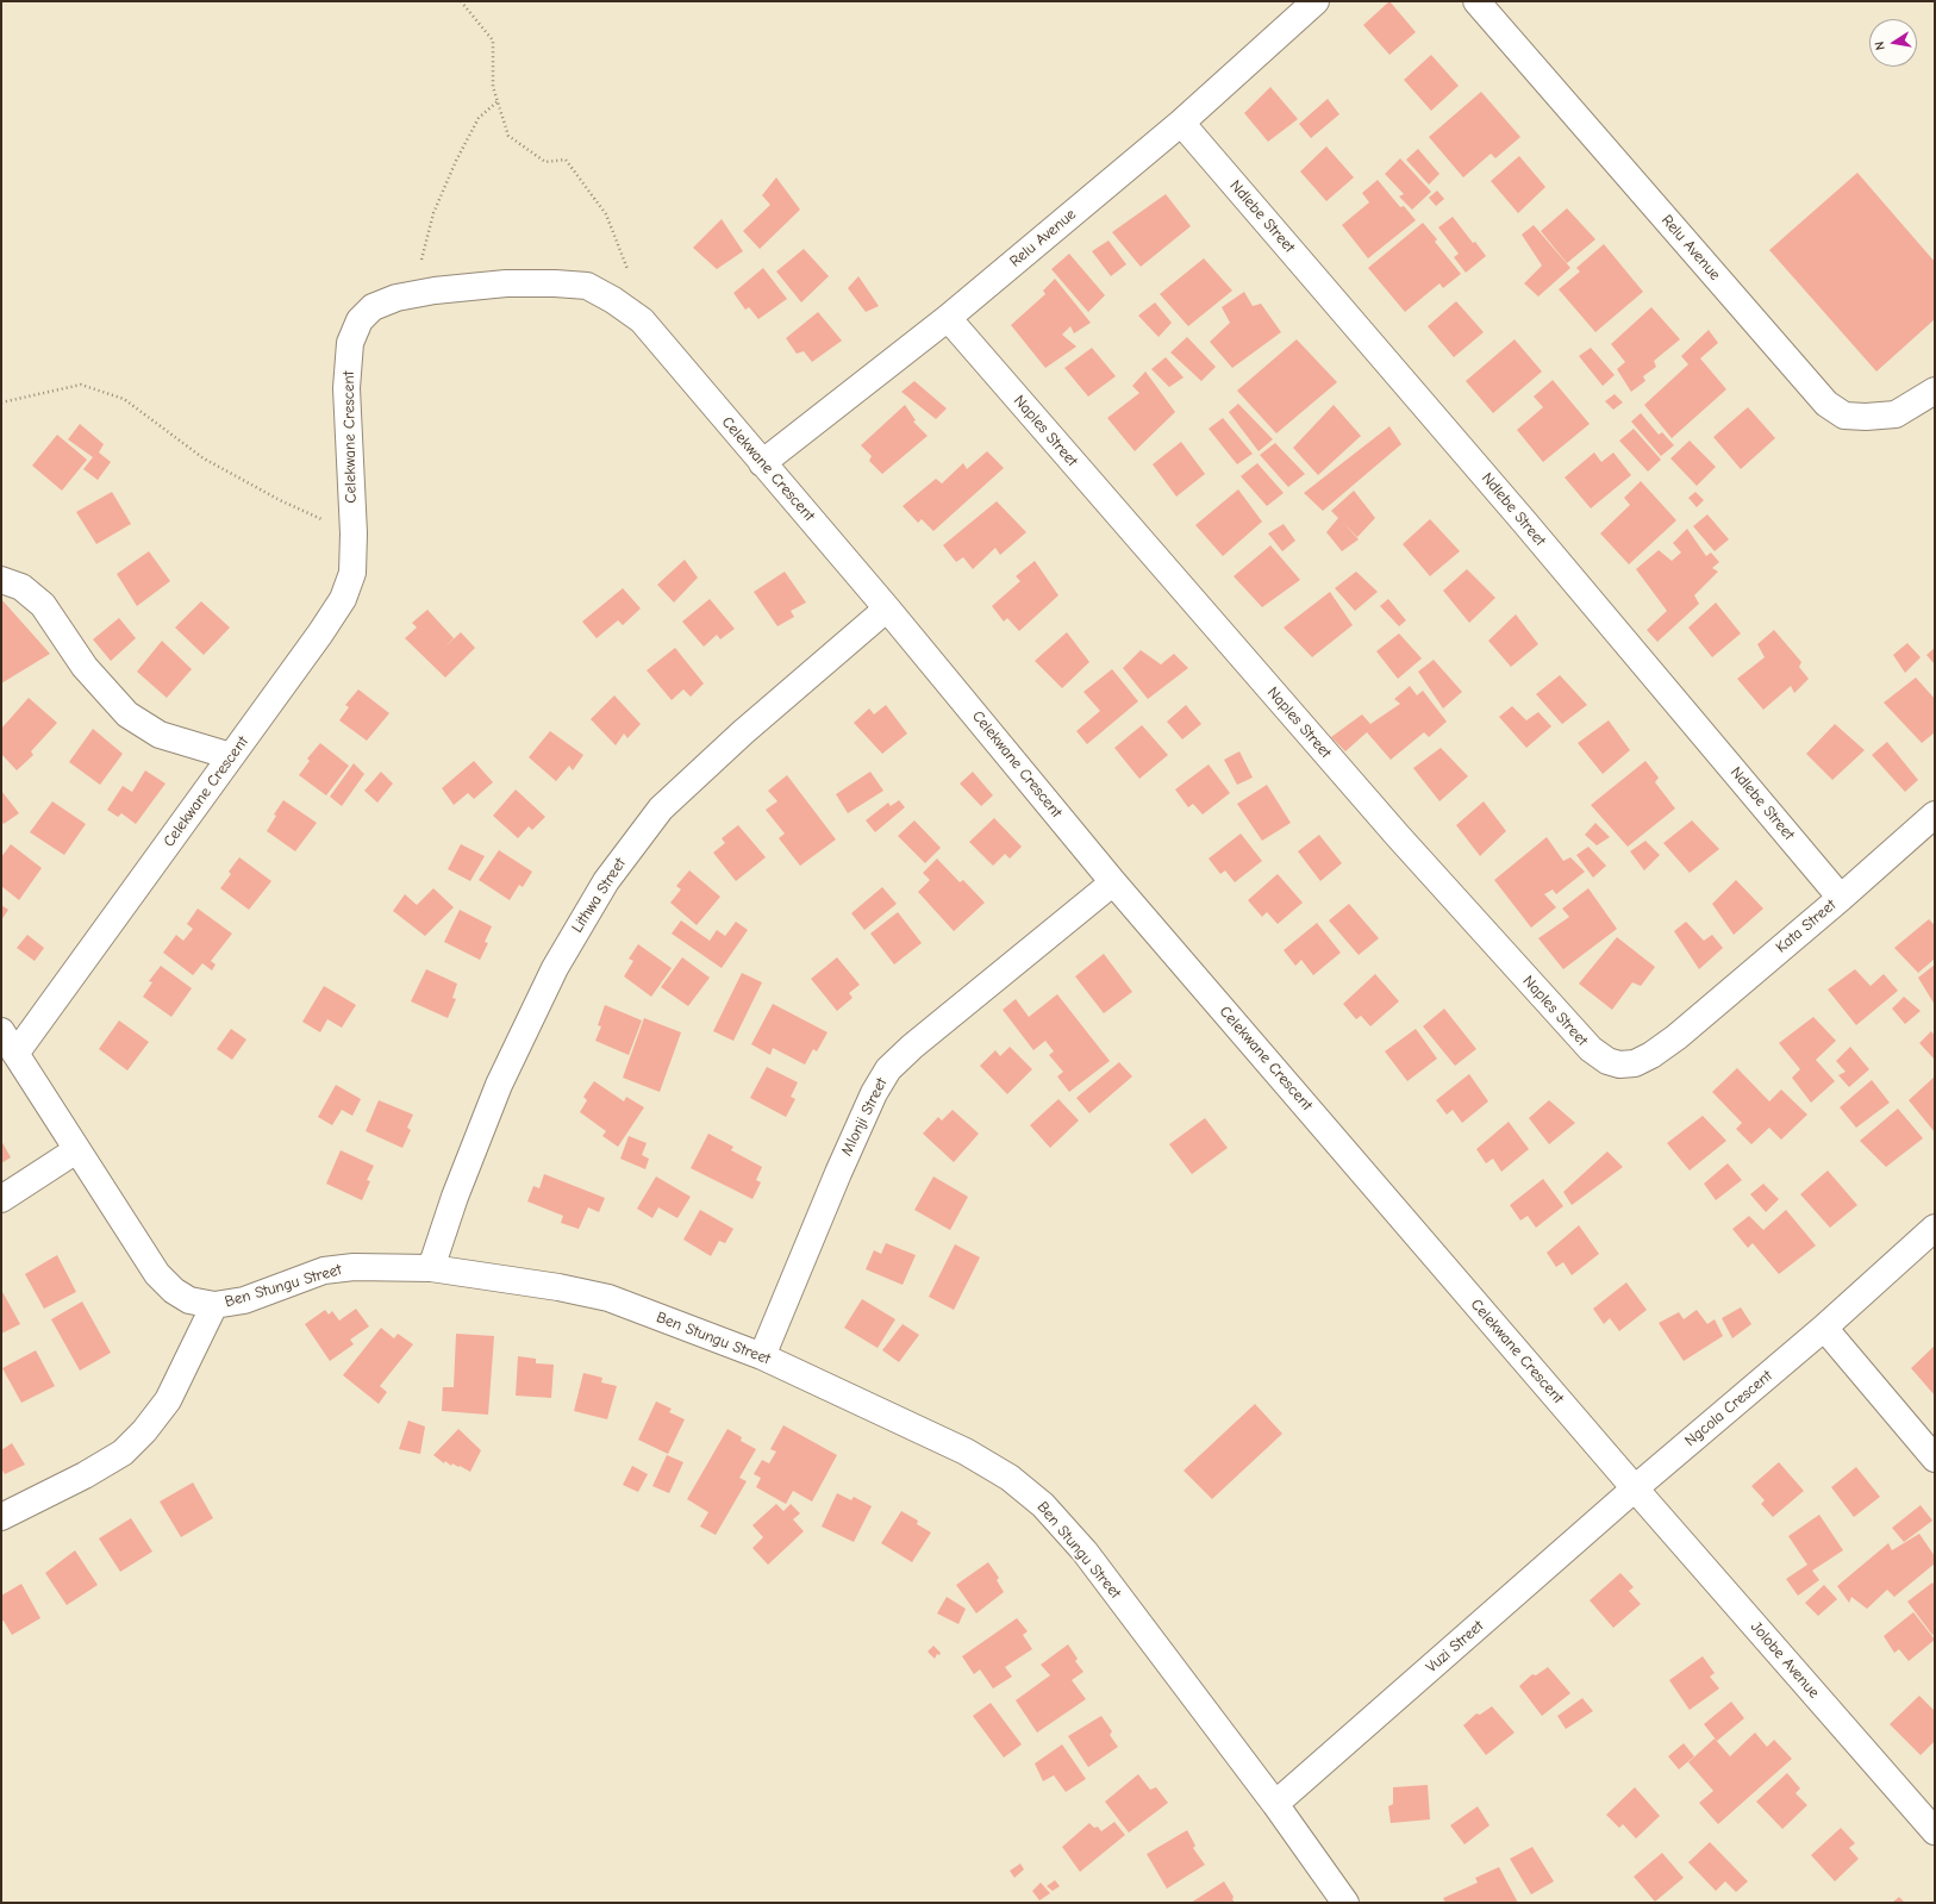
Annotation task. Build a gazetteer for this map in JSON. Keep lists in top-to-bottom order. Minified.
{"streets":{"street":["Ndlebe Street","Relu Avenue","Naples Street","Celekwane Crescent","Lithwa Street","Kata Street","Mlonji Street","Ben Stungu Street","Ngcola Crescent","Vuzi Street","Jolobe Avenue"]},"crossings":[["Ndlebe Street","Relu Avenue"],["Ndlebe Street","Kata Street"],["Relu Avenue","Naples Street"],["Relu Avenue","Celekwane Crescent"],["Naples Street","Kata Street"],["Celekwane Crescent","Lithwa Street"],["Celekwane Crescent","Mlonji Street"],["Celekwane Crescent","Ben Stungu Street"],["Celekwane Crescent","Ngcola Crescent"],["Celekwane Crescent","Vuzi Street"],["Celekwane Crescent","Jolobe Avenue"],["Lithwa Street","Ben Stungu Street"],["Mlonji Street","Ben Stungu Street"],["Ben Stungu Street","Vuzi Street"],["Ngcola Crescent","Vuzi Street"],["Ngcola Crescent","Jolobe Avenue"],["Vuzi Street","Jolobe Avenue"]],"north":"left"}
